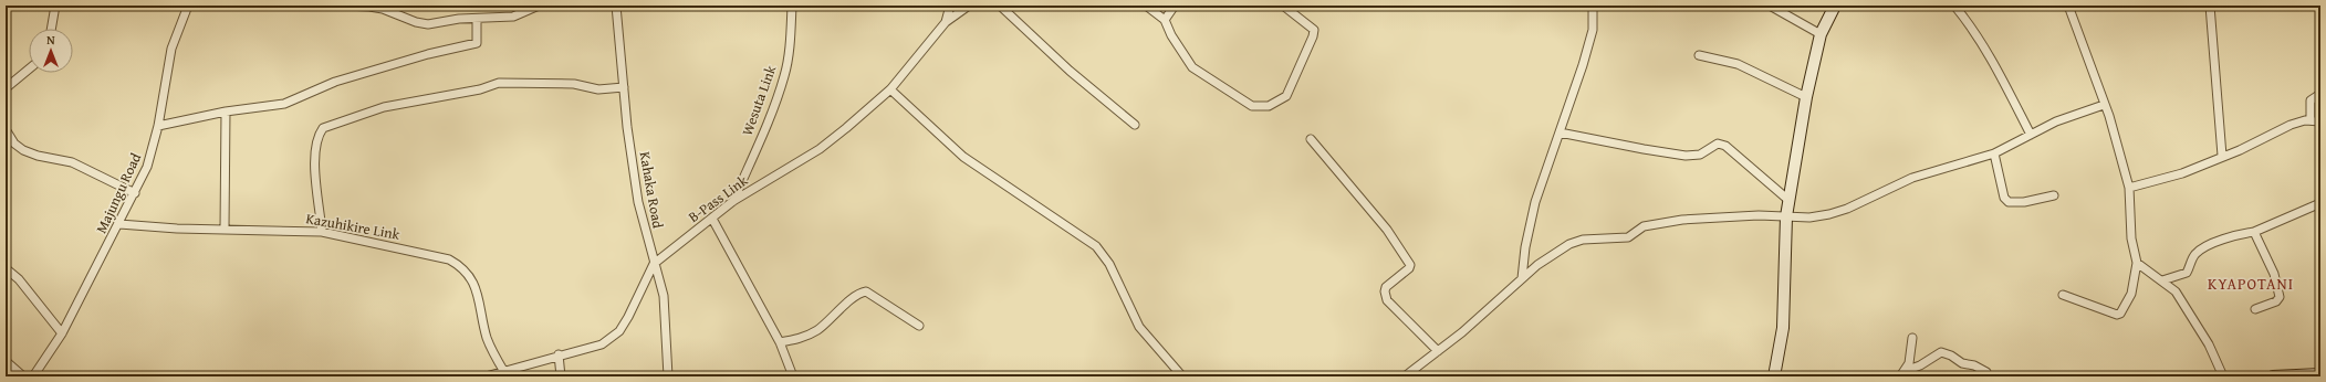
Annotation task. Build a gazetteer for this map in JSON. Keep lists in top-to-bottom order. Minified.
{"streets":{"street":["Wesuta Link","Kahaka Road","Majungu Road","B-Pass Link","Kazuhikire Link"]},"crossings":[["Wesuta Link","B-Pass Link"],["Kahaka Road","B-Pass Link"],["Majungu Road","Kazuhikire Link"],["B-Pass Link","Kazuhikire Link"]],"districts":["KYAPOTANI"],"north":"top"}
